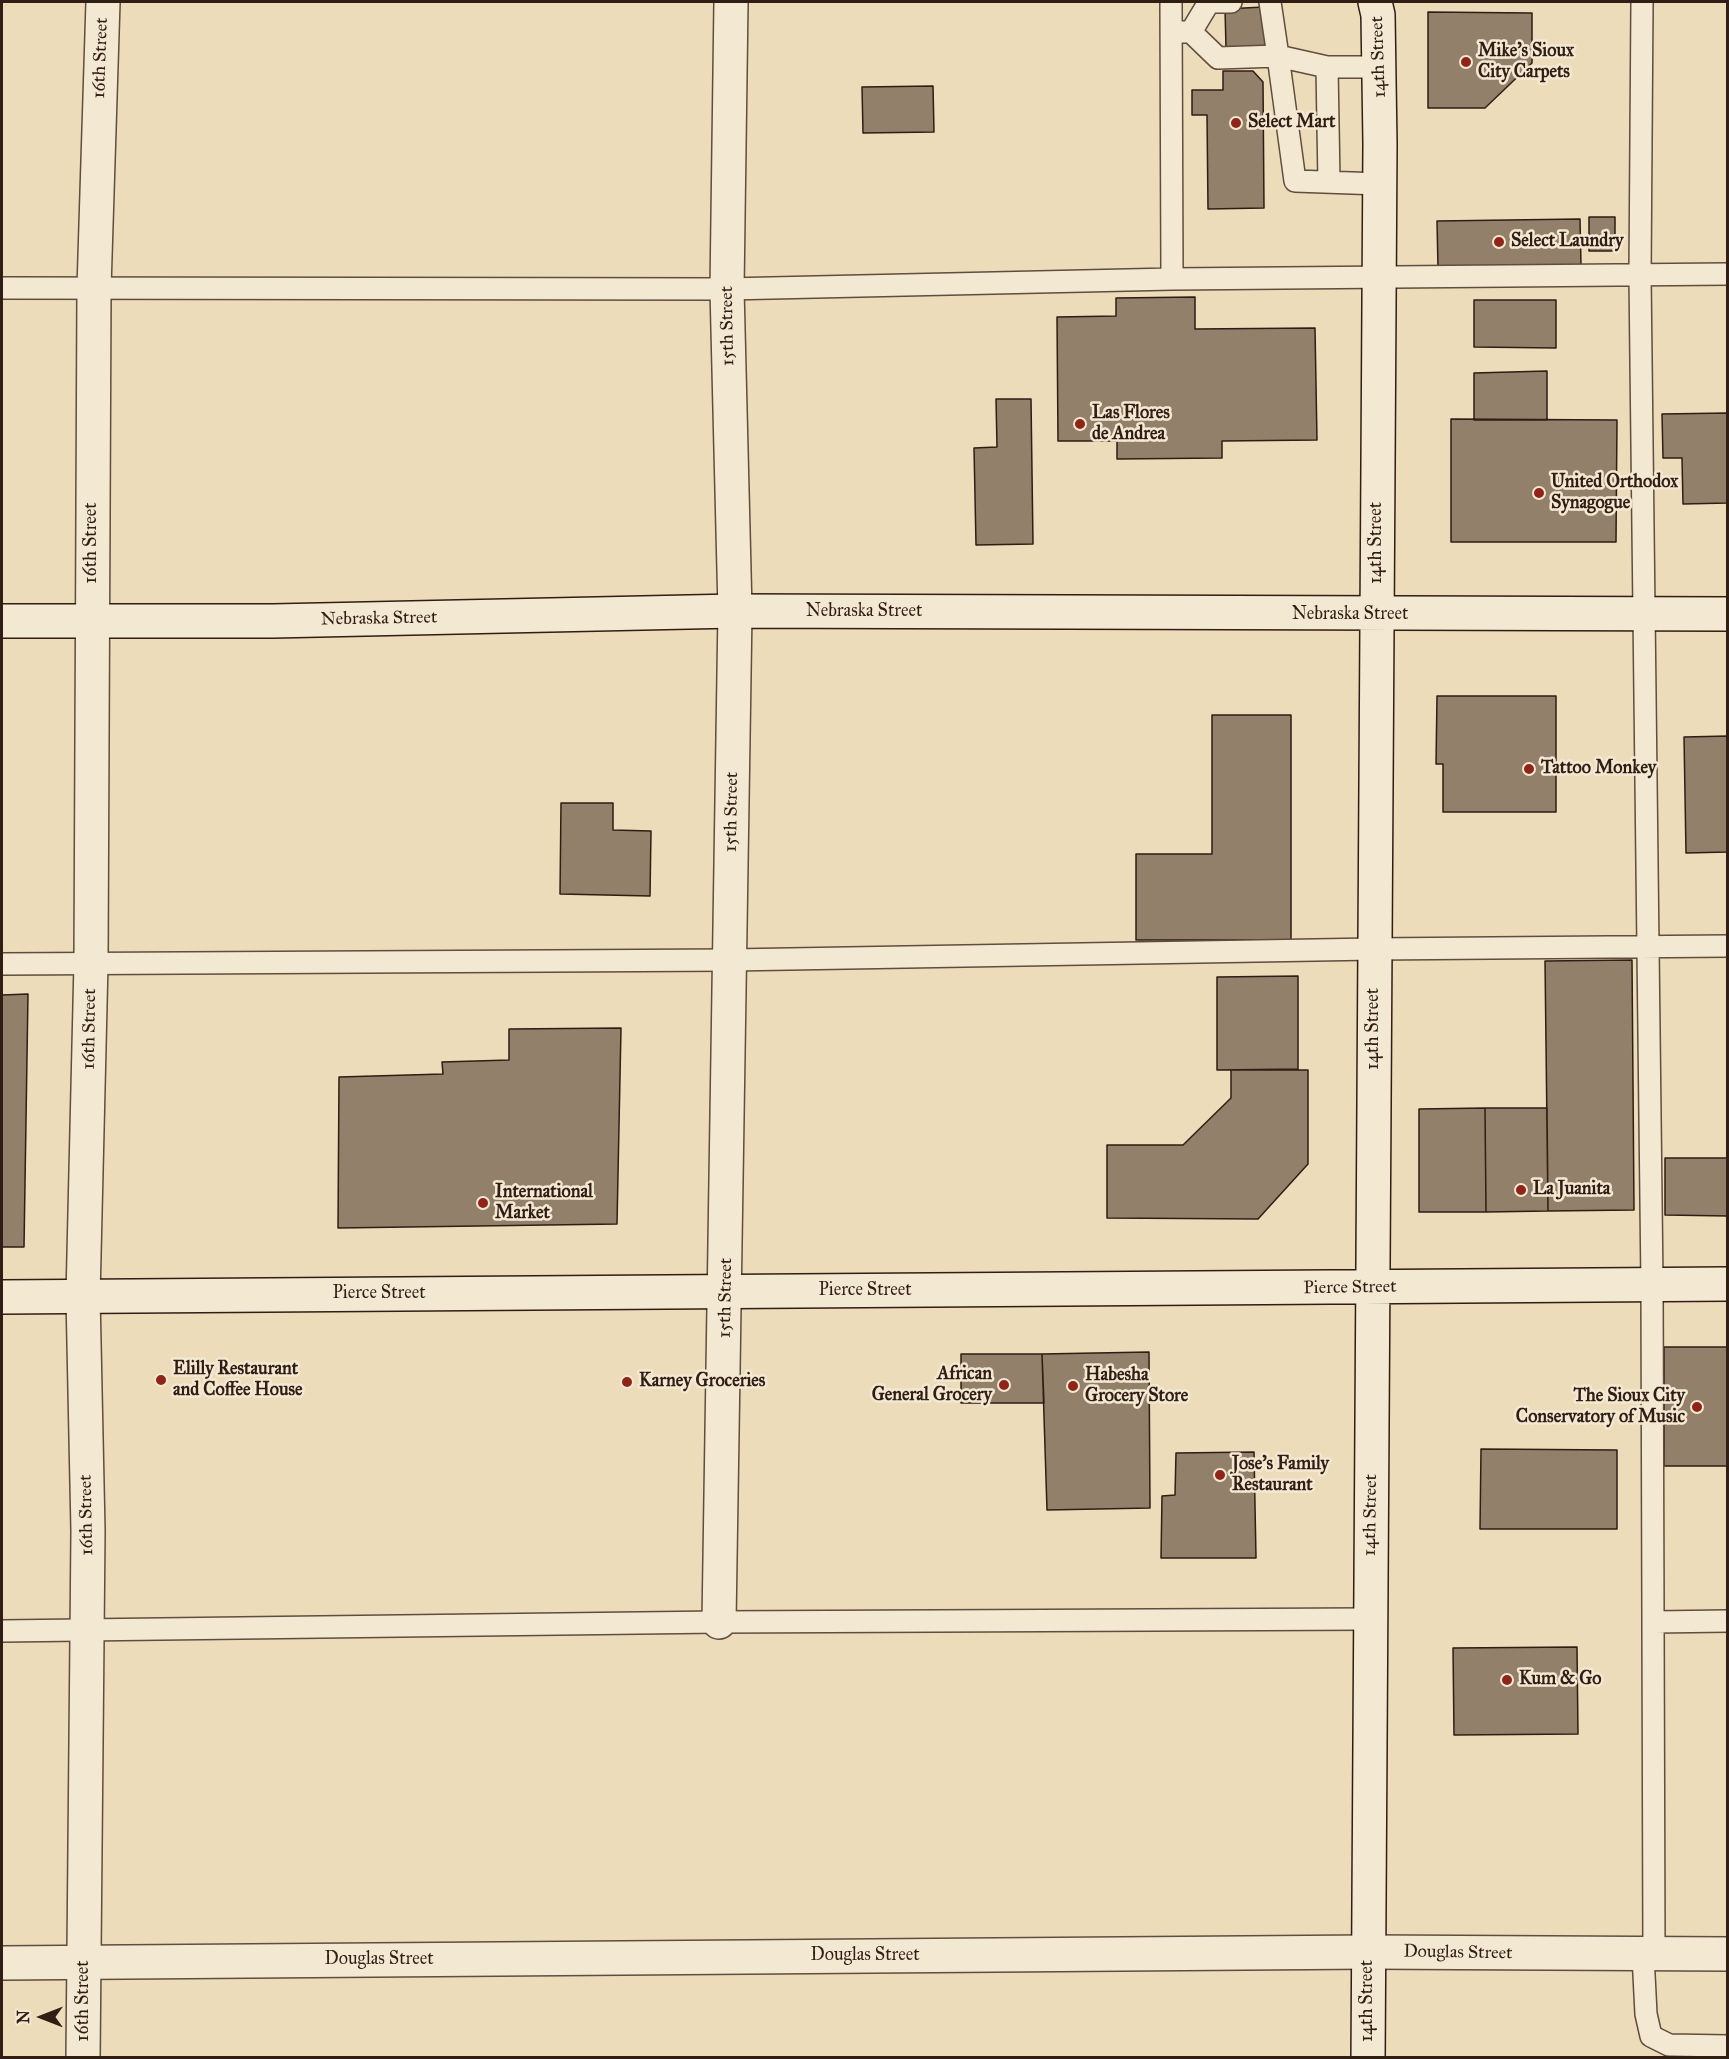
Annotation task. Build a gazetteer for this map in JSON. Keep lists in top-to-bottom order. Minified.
{"streets":{"main road":["14th Street","16th Street","15th Street","Nebraska Street","Pierce Street","Douglas Street"]},"crossings":[["14th Street","Nebraska Street"],["14th Street","Pierce Street"],["14th Street","Douglas Street"],["16th Street","Nebraska Street"],["16th Street","Pierce Street"],["16th Street","Douglas Street"],["15th Street","Nebraska Street"],["15th Street","Pierce Street"]],"places":["Mike's Sioux City Carpets","Select Mart","Select Laundry","Las Flores de Andrea","United Orthodox Synagogue","Tattoo Monkey","La Juanita","International Market","Elilly Restaurant and Coffee House","Karney Groceries","African General Grocery","Habesha Grocery Store","The Sioux City Conservatory of Music","Jose's Family Restaurant","Kum & Go"],"north":"left"}
